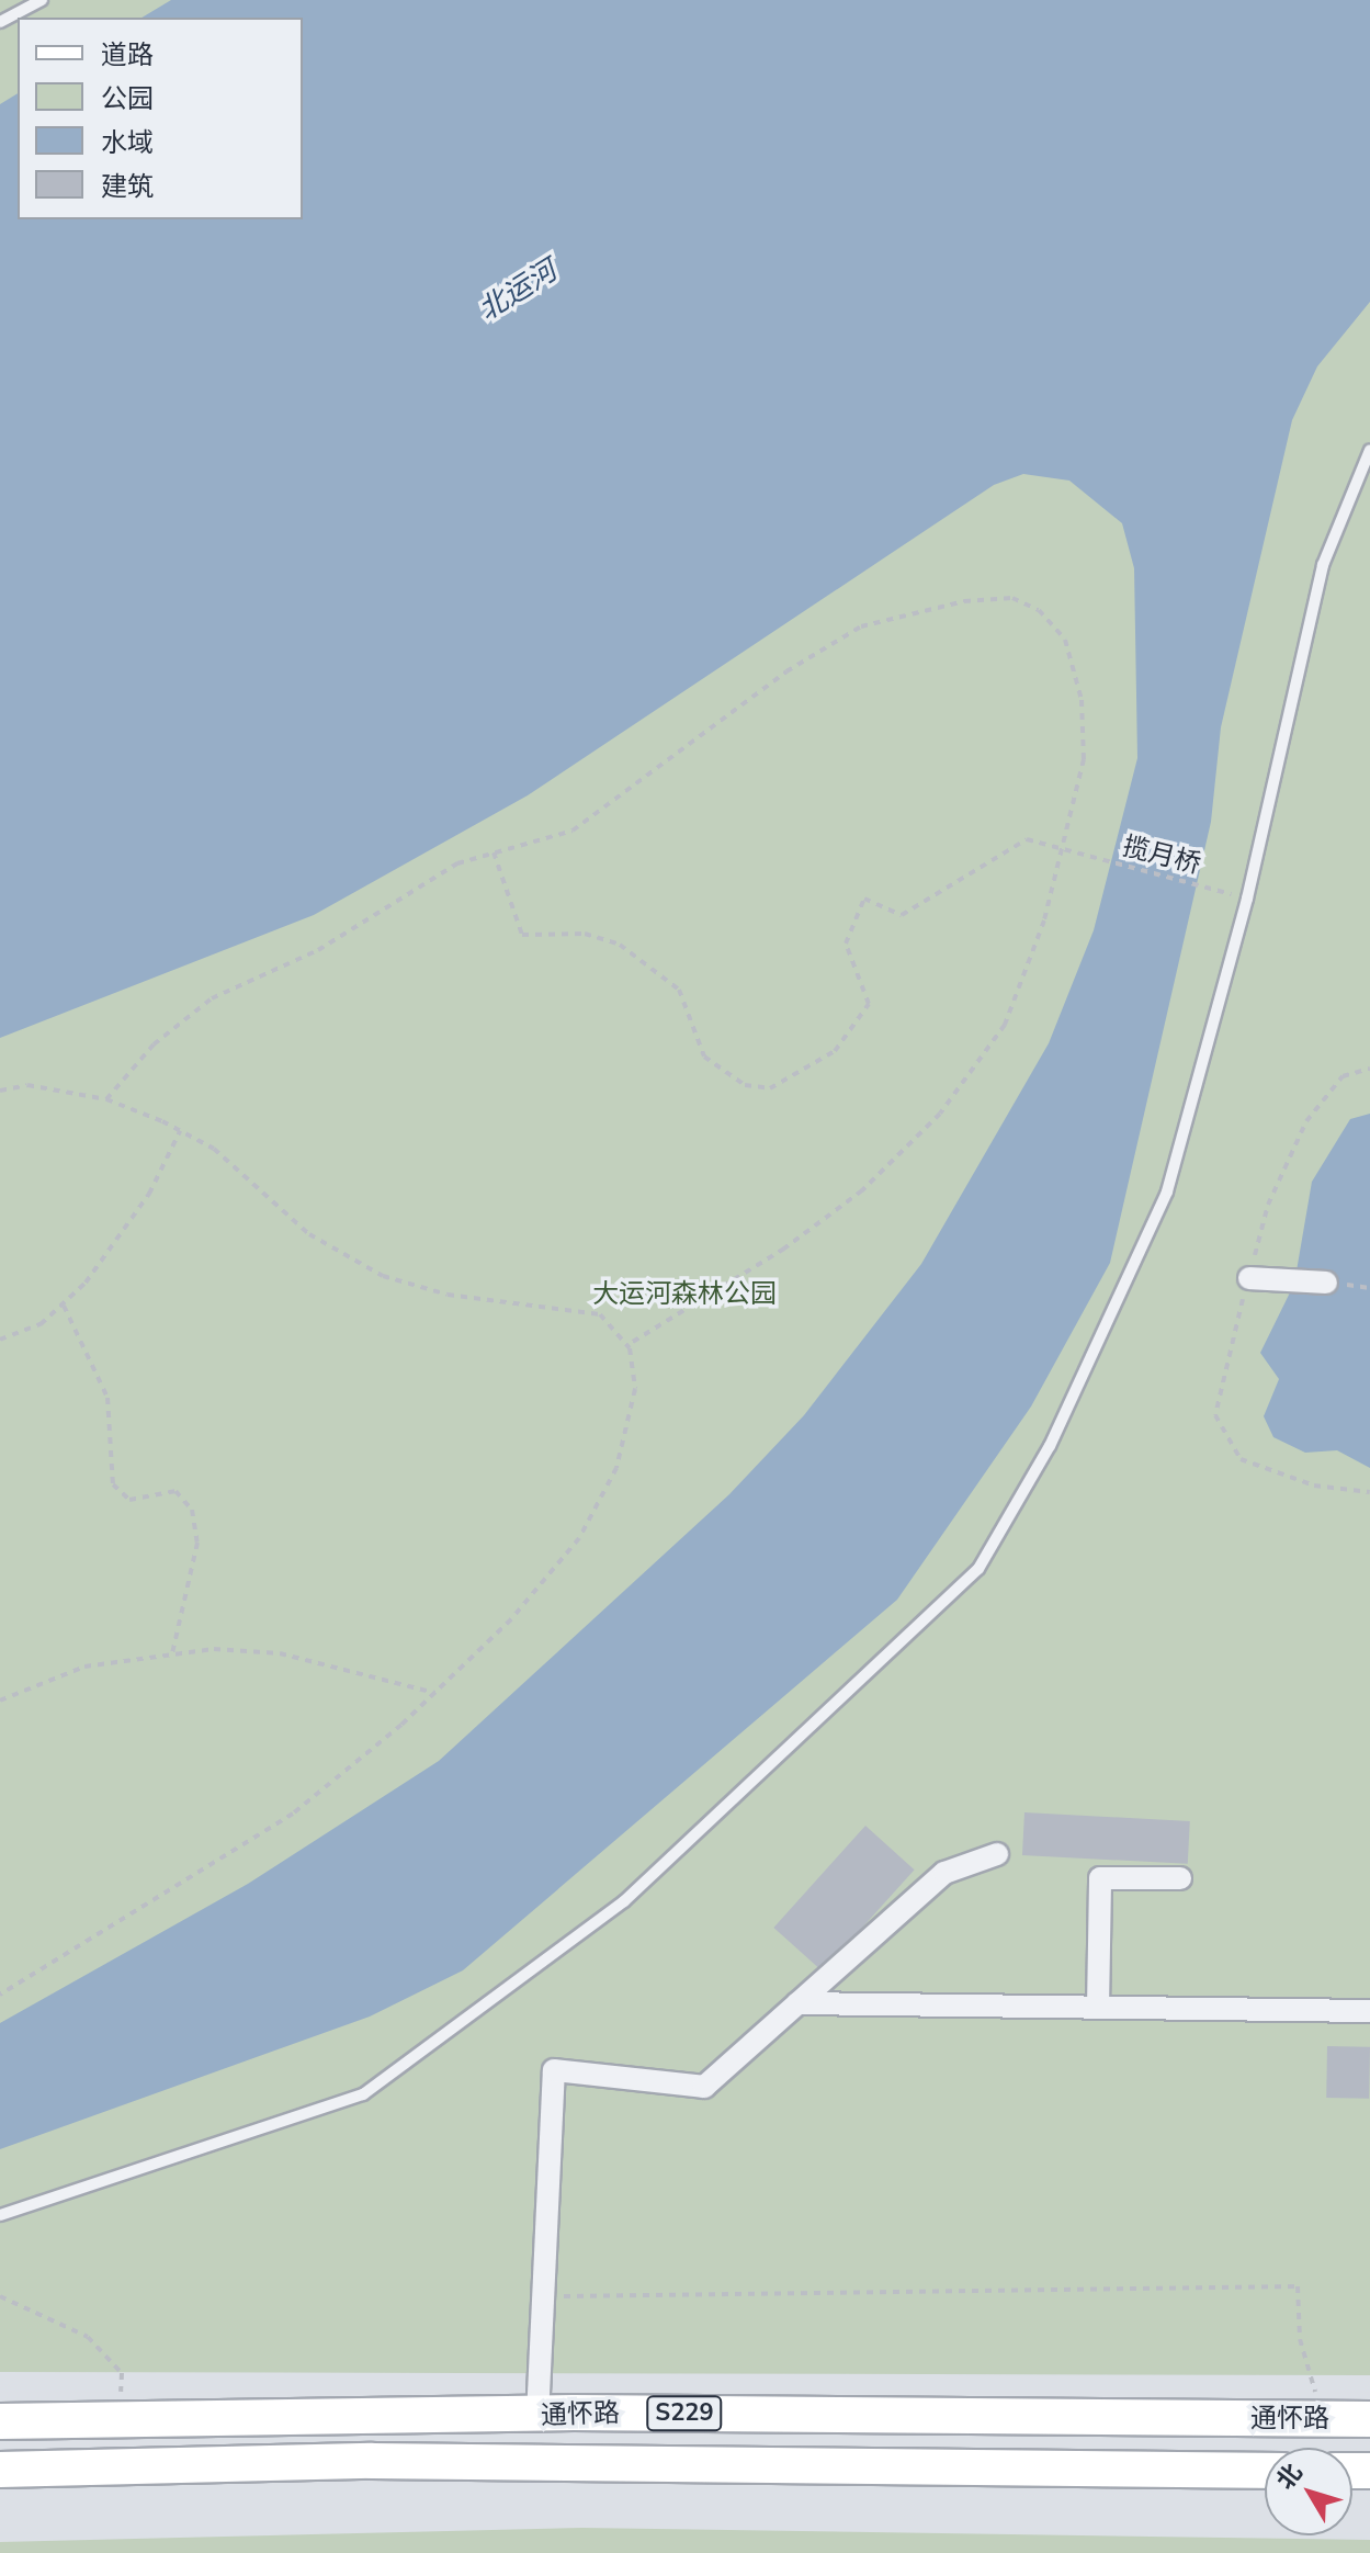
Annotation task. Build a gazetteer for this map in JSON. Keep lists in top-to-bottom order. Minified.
{"streets":{"main road":["S229","通怀路"],"path":["揽月桥"]},"water":["北运河"],"parks":["大运河森林公园"],"legend":["道路","公园","水域","建筑"],"north":"top left"}
